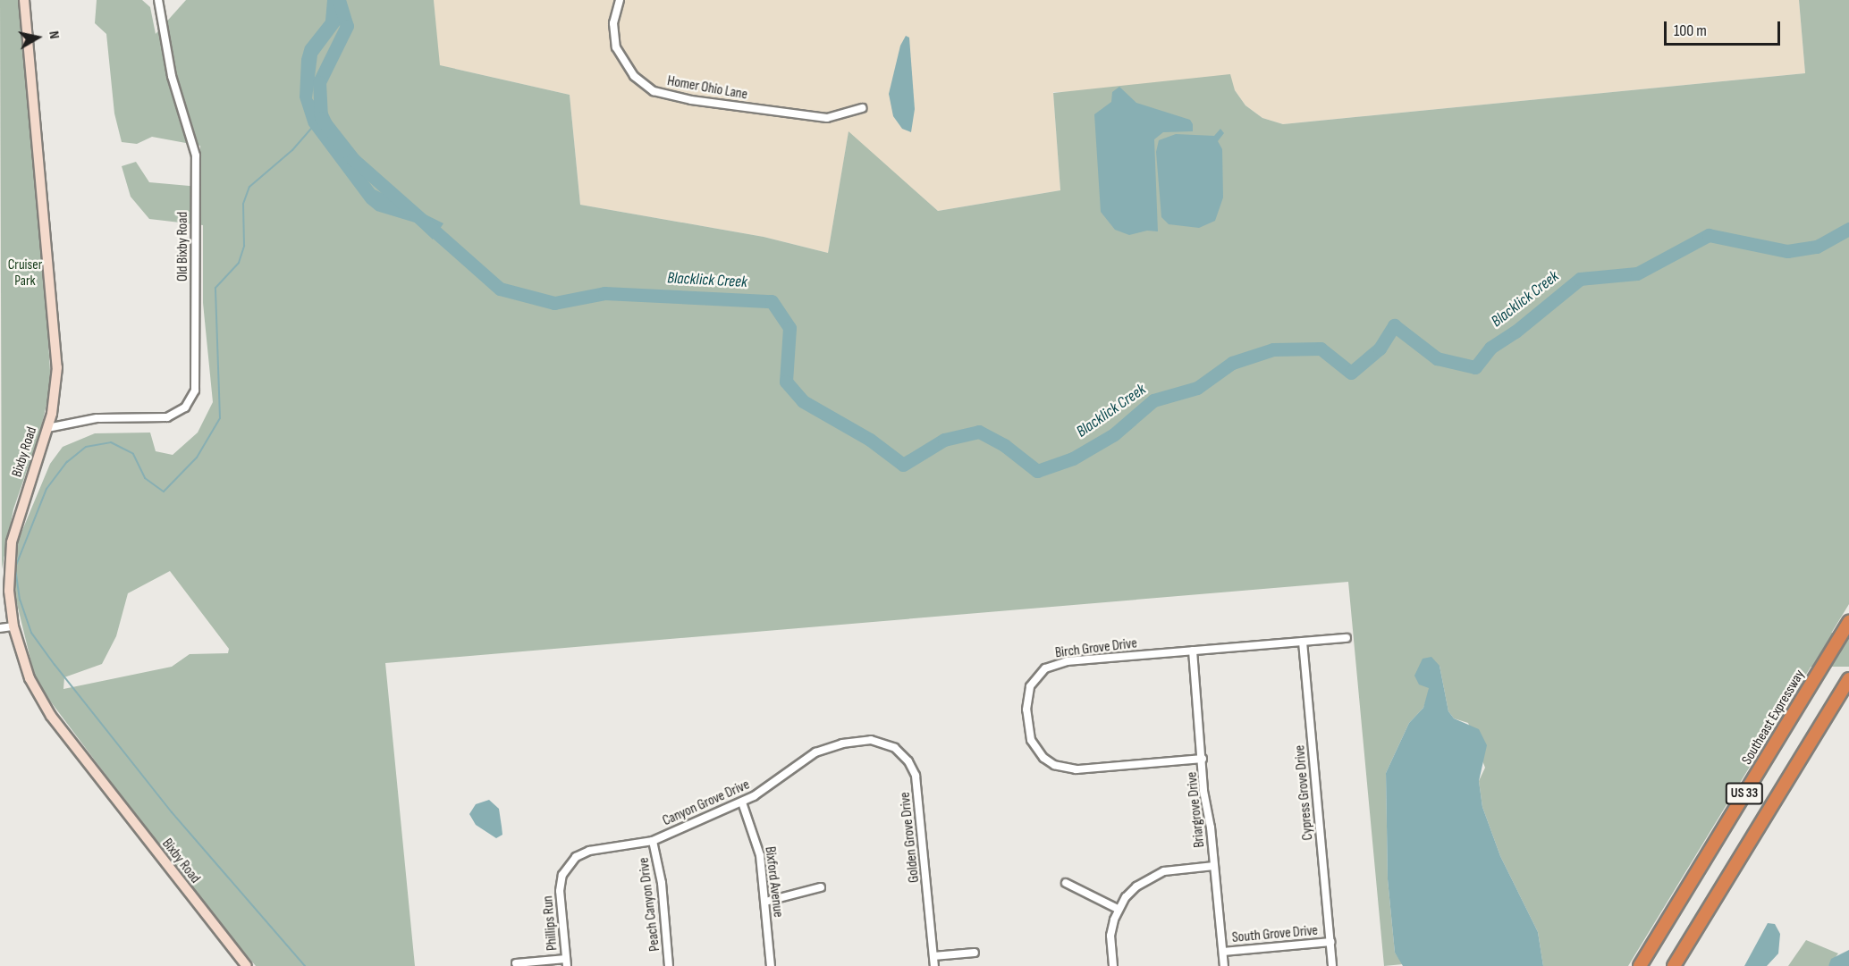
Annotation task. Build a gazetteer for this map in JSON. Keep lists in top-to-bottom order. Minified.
{"streets":{"highway":["Southeast Expressway","US 33"],"street":["Homer Ohio Lane","Old Bixby Road","Bixby Road","Birch Grove Drive","Cypress Grove Drive","Canyon Grove Drive","Briargrove Drive","Golden Grove Drive","Bixford Avenue","Peach Canyon Drive","Phillips Run","South Grove Drive"]},"crossings":[["Old Bixby Road","Bixby Road"],["Birch Grove Drive","Cypress Grove Drive"],["Birch Grove Drive","Briargrove Drive"],["Cypress Grove Drive","South Grove Drive"],["Canyon Grove Drive","Golden Grove Drive"],["Canyon Grove Drive","Bixford Avenue"],["Canyon Grove Drive","Peach Canyon Drive"],["Canyon Grove Drive","Phillips Run"],["Briargrove Drive","South Grove Drive"]],"water":["Blacklick Creek"],"parks":["Cruiser Park"],"scale_bar":"100 m","north":"right"}
